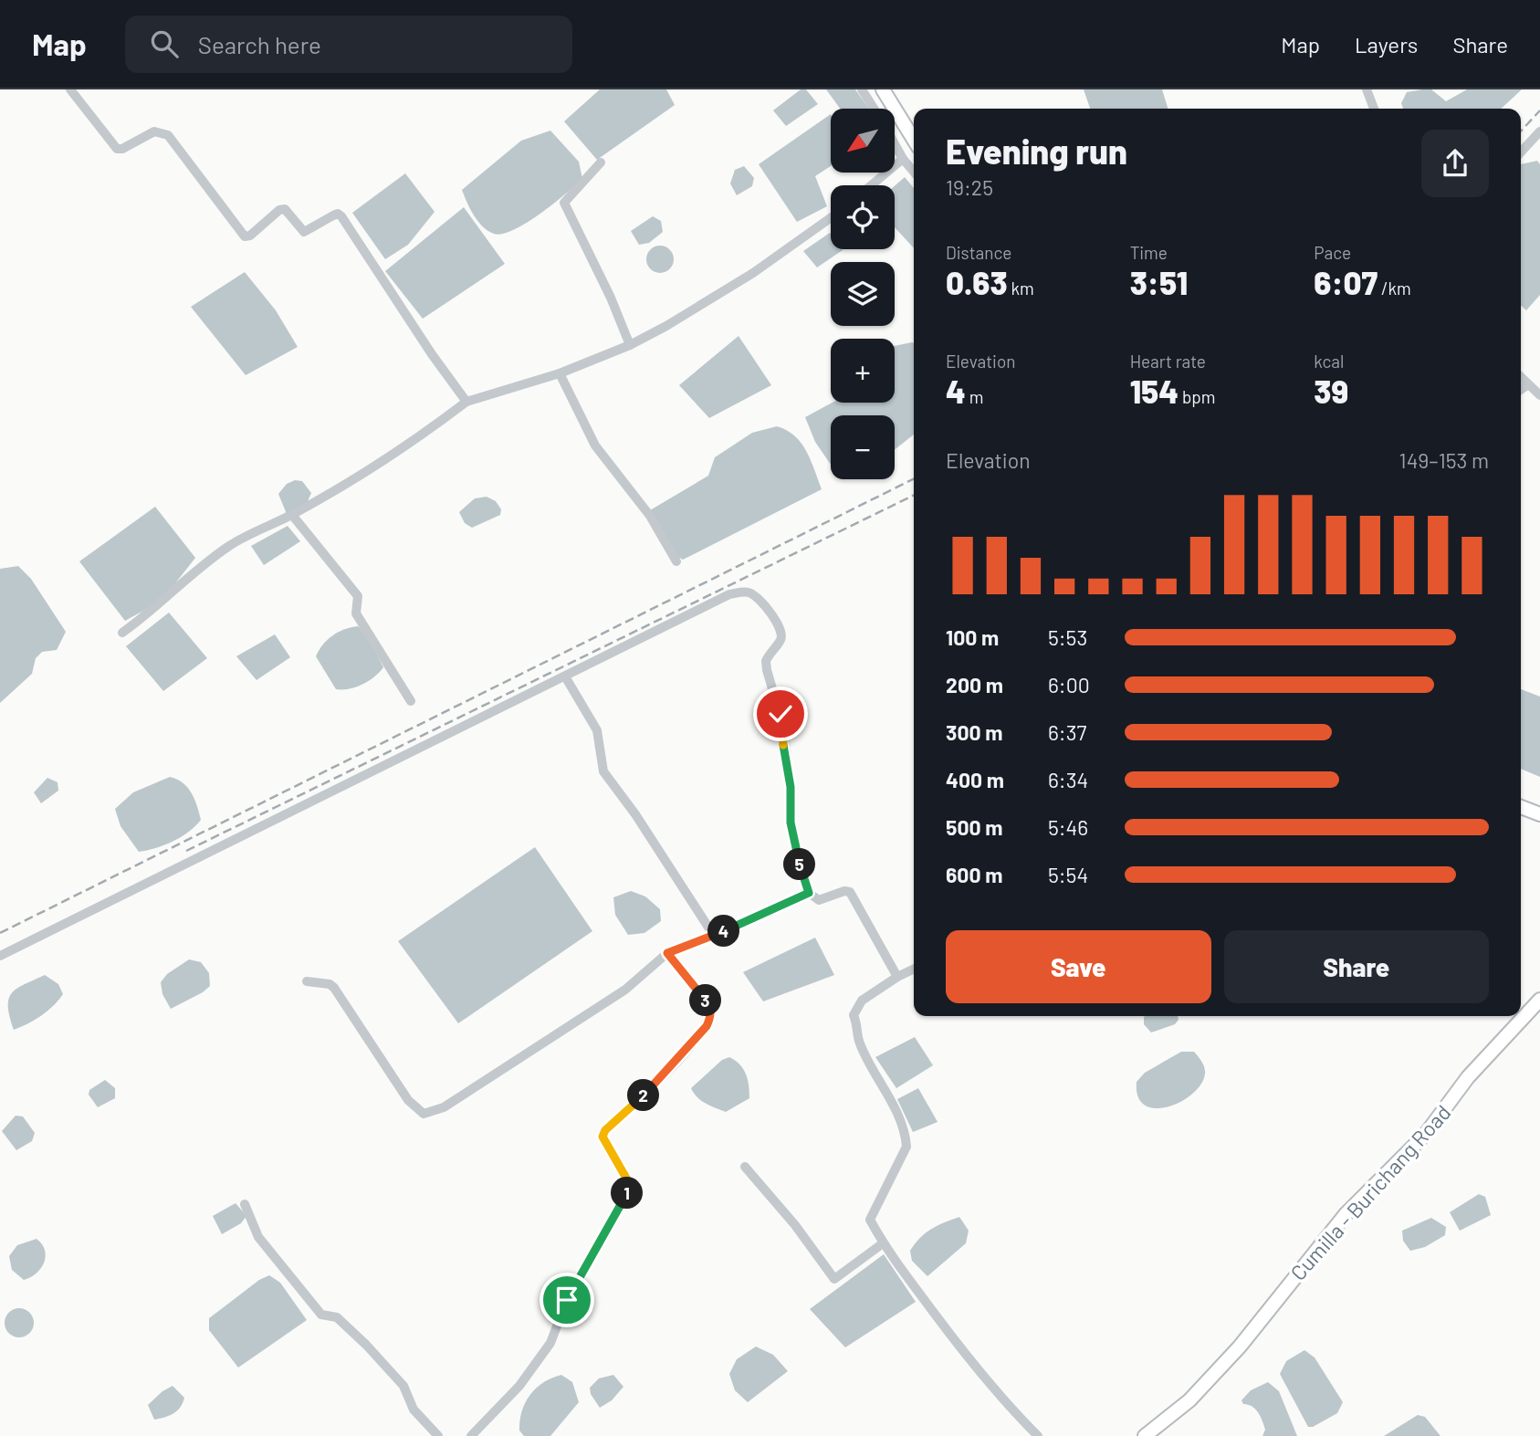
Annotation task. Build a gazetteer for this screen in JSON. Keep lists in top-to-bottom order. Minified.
{"streets":{"main road":["Cumilla - Burichang Road"]},"north":"bottom left","page":{"header":"Map","search":"Search here","nav":["Map","Layers","Share"],"map_buttons":["+","−"],"heading":["Evening run","19:25"],"stats":[["Distance","0.63 km"],["Time","3:51"],["Pace","6:07 /km"],["Elevation","4 m"],["Heart rate","154 bpm"],["kcal","39"]],"chart":["Elevation","149–153 m"],"list":[{"name":"100 m","note":"5:53"},{"name":"200 m","note":"6:00"},{"name":"300 m","note":"6:37"},{"name":"400 m","note":"6:34"},{"name":"500 m","note":"5:46"},{"name":"600 m","note":"5:54"}],"pins":["5","4","3","2","1"],"buttons":["Save","Share"]}}
